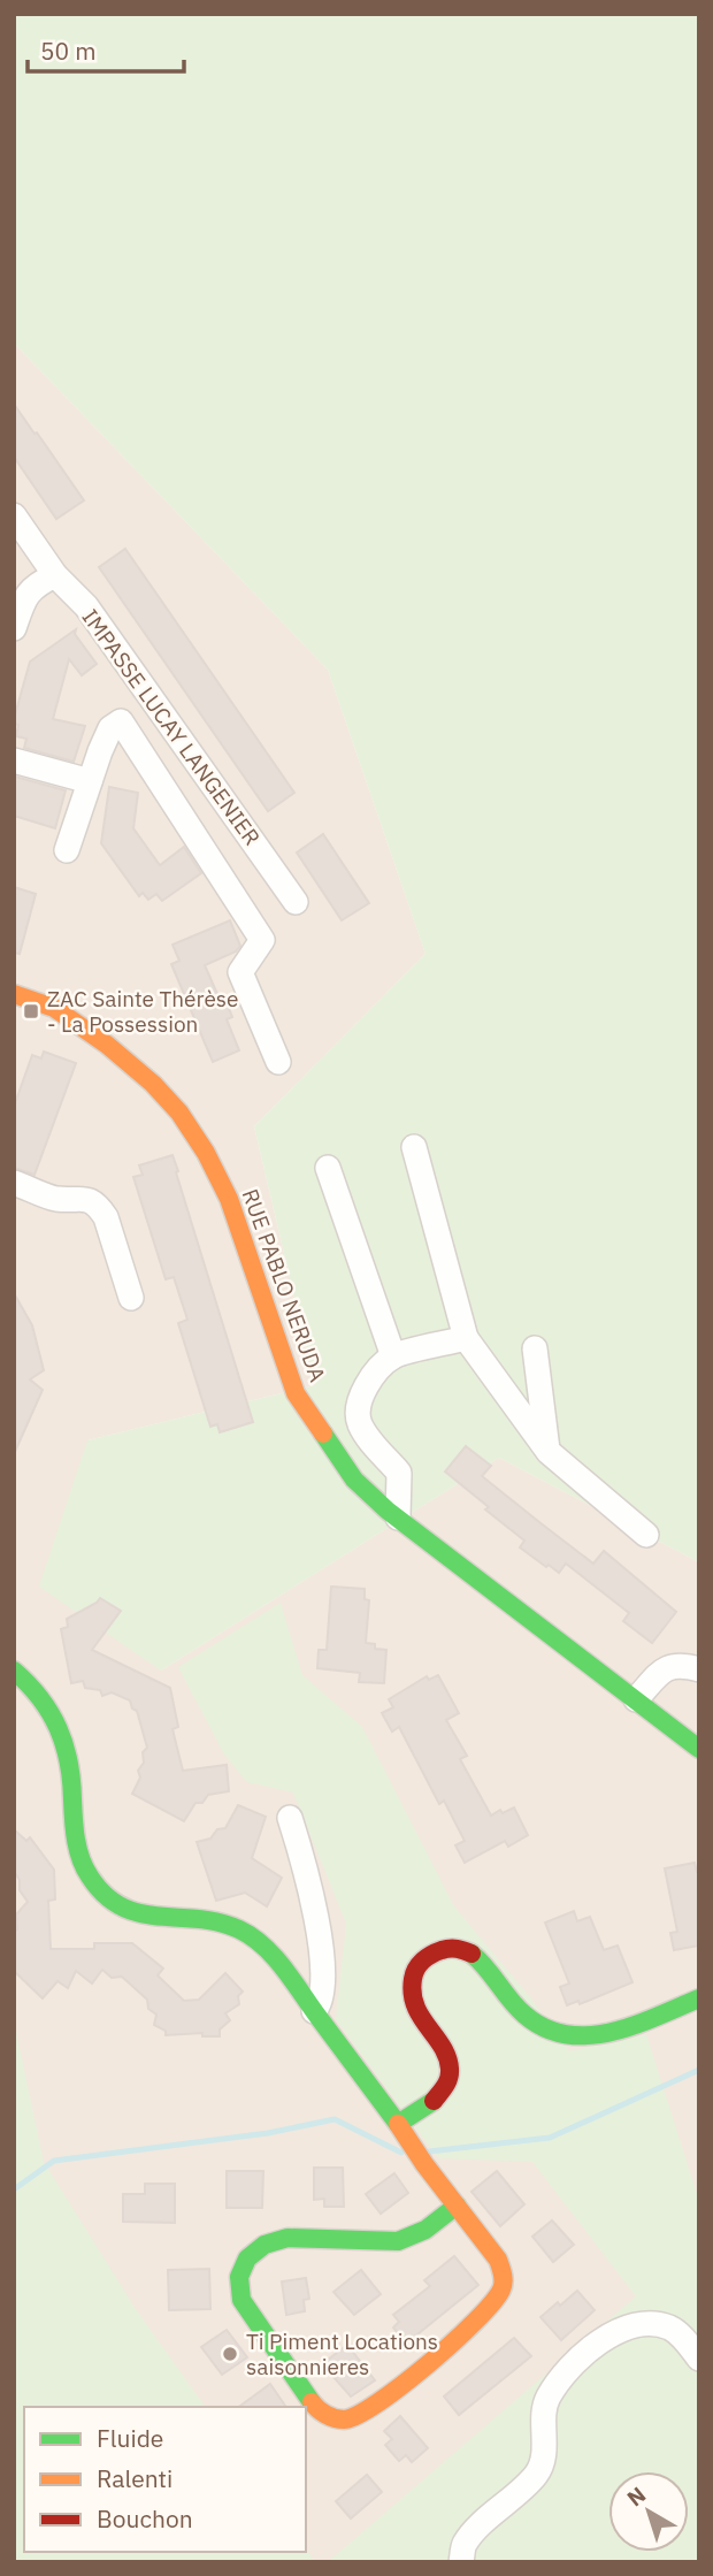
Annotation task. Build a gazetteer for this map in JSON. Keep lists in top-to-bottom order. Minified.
{"streets":{"street":["IMPASSE LUCAY LANGENIER","RUE PABLO NERUDA"]},"places":{"transit":["ZAC Sainte Thérèse - La Possession"],"other":["Ti Piment Locations saisonnieres"]},"legend":["Fluide","Ralenti","Bouchon"],"scale_bar":"50 m","north":"top left"}
